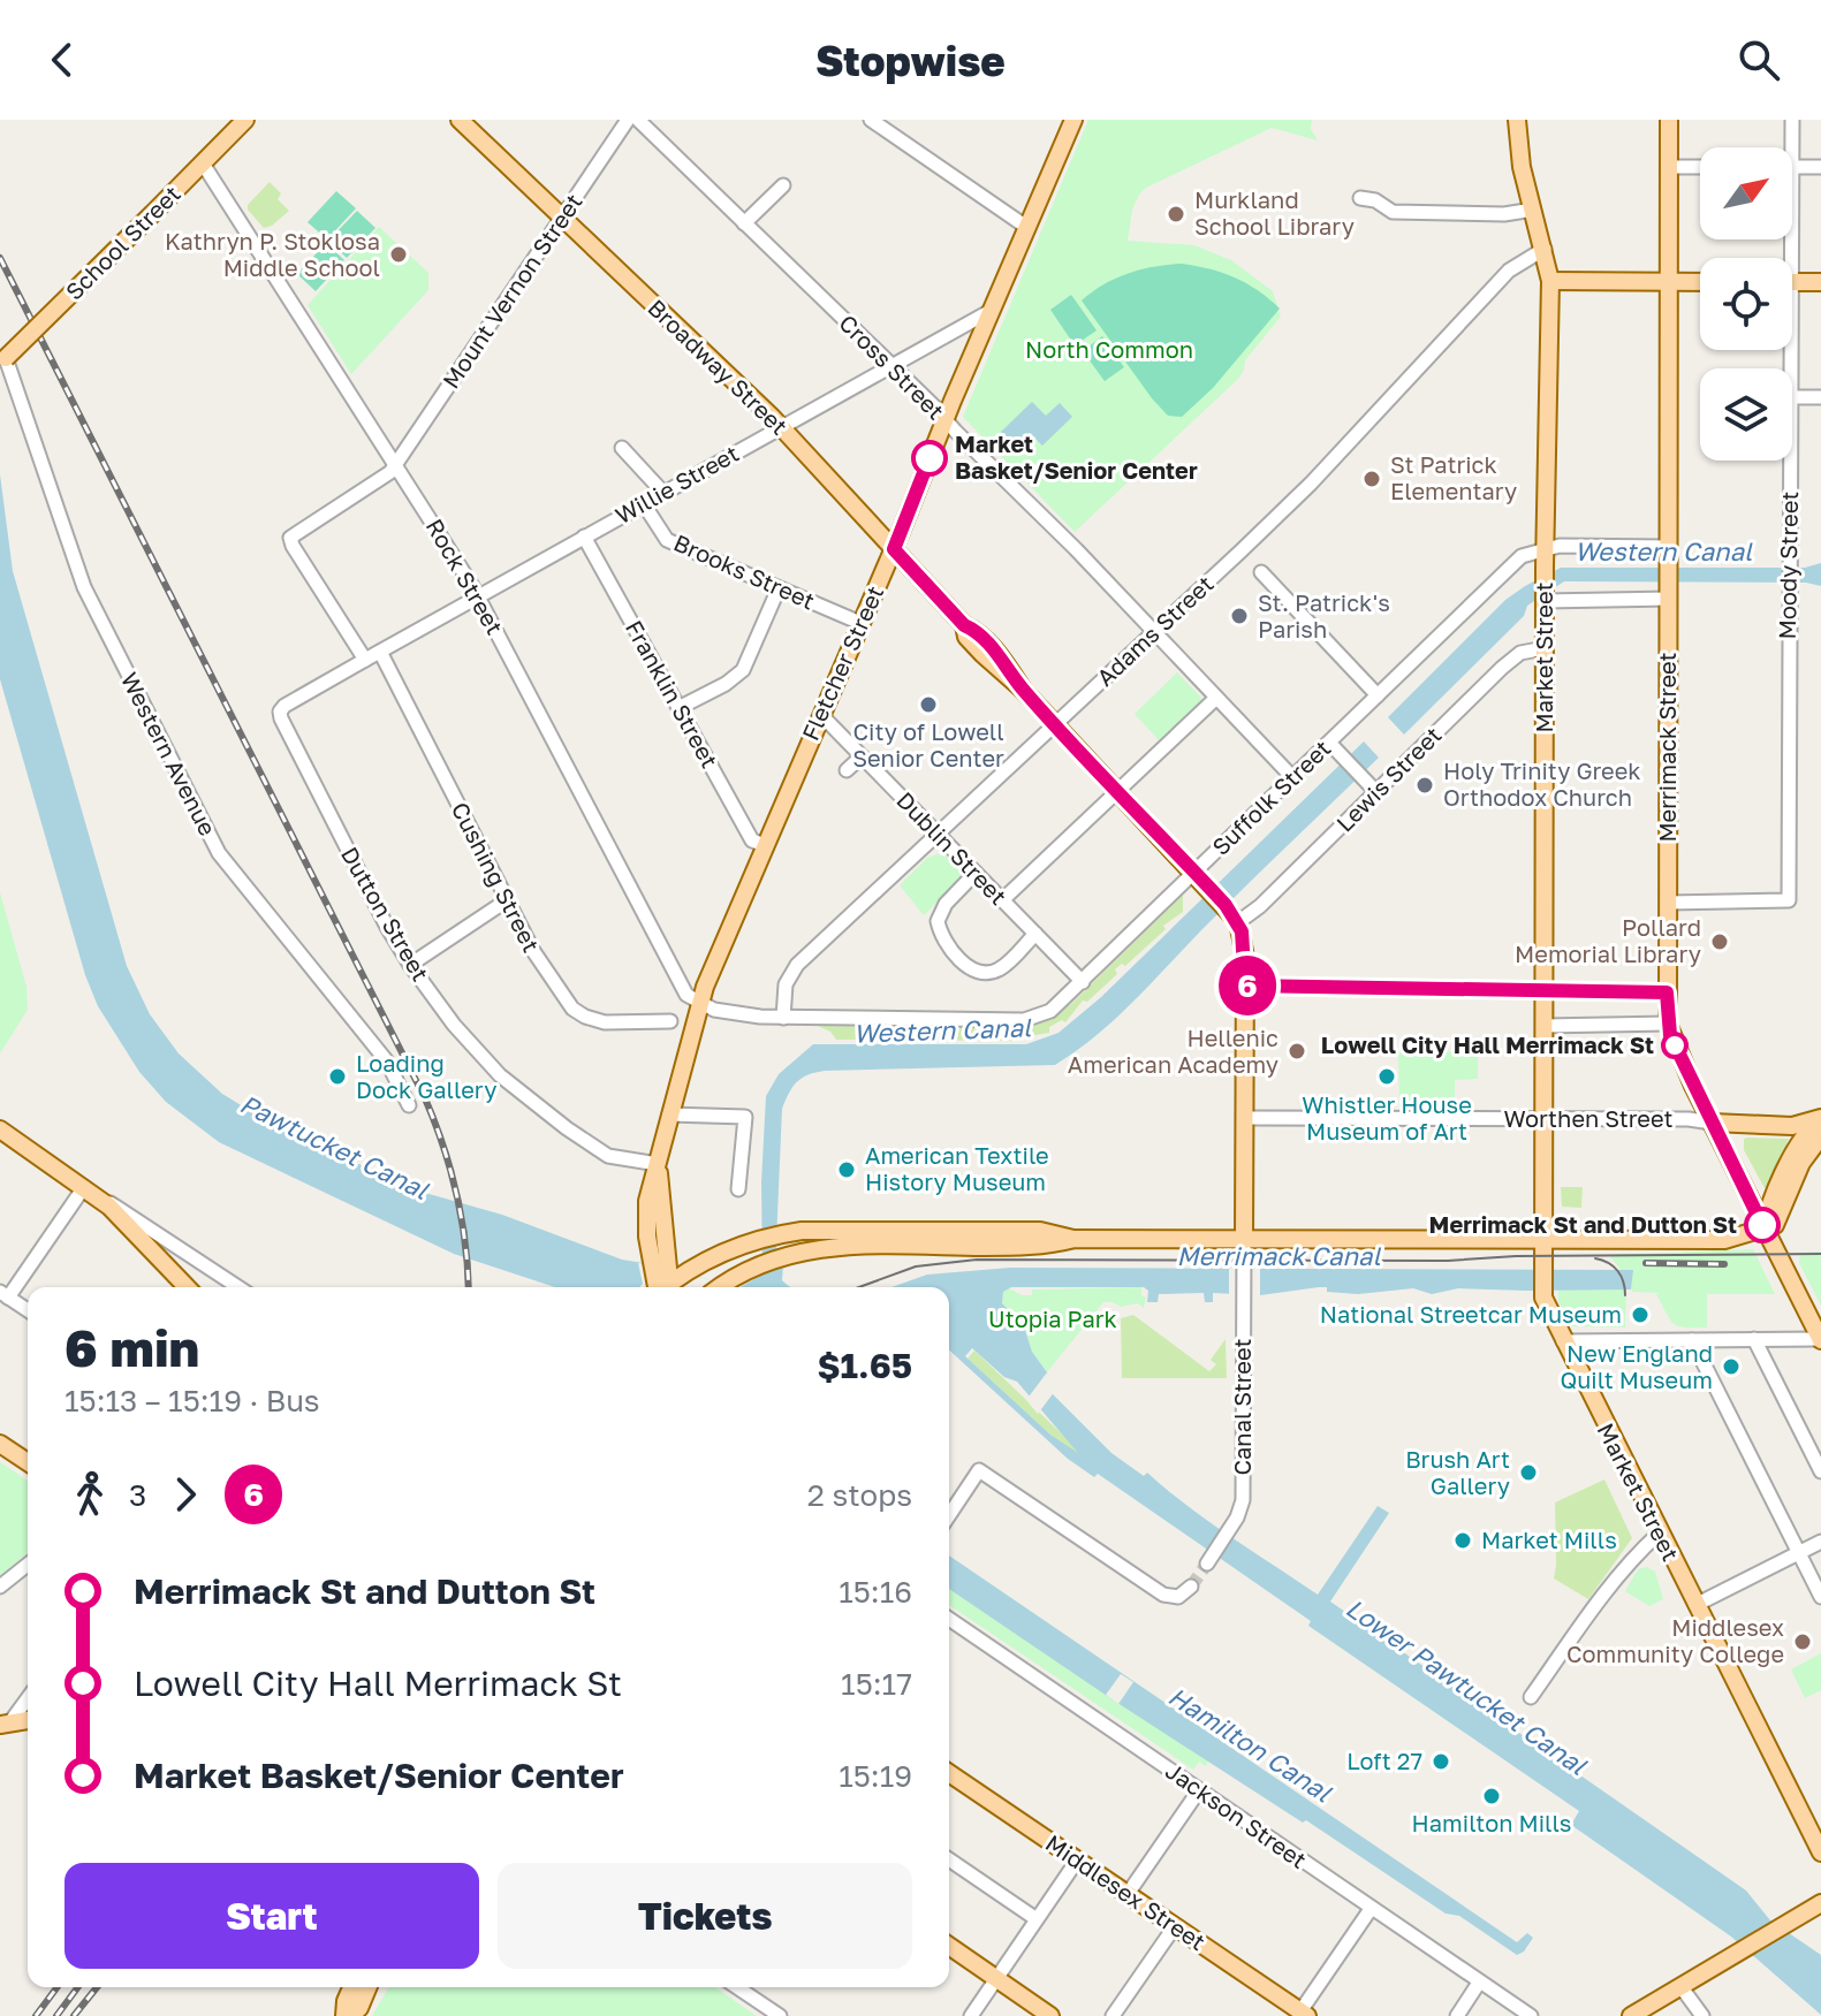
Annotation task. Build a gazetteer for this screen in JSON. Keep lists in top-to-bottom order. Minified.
{"streets":{"main road":["School Street","Broadway Street","Market Street","Fletcher Street","Merrimack Street","Middlesex Street"],"street":["Mount Vernon Street","Cross Street","Willie Street","Moody Street","Brooks Street","Rock Street","Adams Street","Franklin Street","Western Avenue","Lewis Street","Suffolk Street","Dublin Street","Cushing Street","Dutton Street","Worthen Street","Canal Street","Jackson Street"]},"crossings":[["School Street","Rock Street"],["School Street","Western Avenue"],["Mount Vernon Street","Broadway Street"],["Mount Vernon Street","Willie Street"],["Mount Vernon Street","Rock Street"],["Mount Vernon Street","Dutton Street"],["Broadway Street","Willie Street"],["Broadway Street","Adams Street"],["Broadway Street","Fletcher Street"],["Broadway Street","Lewis Street"],["Broadway Street","Suffolk Street"],["Cross Street","Willie Street"],["Cross Street","Adams Street"],["Cross Street","Fletcher Street"],["Cross Street","Suffolk Street"],["Willie Street","Brooks Street"],["Willie Street","Rock Street"],["Willie Street","Fletcher Street"],["Willie Street","Franklin Street"],["Willie Street","Cushing Street"],["Willie Street","Dutton Street"],["Moody Street","Merrimack Street"],["Brooks Street","Fletcher Street"],["Rock Street","Fletcher Street"],["Rock Street","Suffolk Street"],["Adams Street","Market Street"],["Adams Street","Suffolk Street"],["Adams Street","Dublin Street"],["Market Street","Lewis Street"],["Market Street","Suffolk Street"],["Market Street","Worthen Street"],["Fletcher Street","Franklin Street"],["Fletcher Street","Suffolk Street"],["Fletcher Street","Dublin Street"],["Fletcher Street","Dutton Street"],["Merrimack Street","Suffolk Street"],["Merrimack Street","Worthen Street"],["Suffolk Street","Dublin Street"]],"water":["Western Canal","Pawtucket Canal","Merrimack Canal","Lower Pawtucket Canal","Hamilton Canal"],"parks":["North Common","Utopia Park"],"places":["Murkland School Library","Kathryn P. Stoklosa Middle School","Market Basket/Senior Center","St Patrick Elementary","St. Patrick's Parish","City of Lowell Senior Center","Holy Trinity Greek Orthodox Church","Pollard Memorial Library","Lowell City Hall Merrimack St","Hellenic American Academy","Loading Dock Gallery","Whistler House Museum of Art","American Textile History Museum","Merrimack St and Dutton St","National Streetcar Museum","New England Quilt Museum","Brush Art Gallery","Market Mills","Middlesex Community College","Loft 27","Hamilton Mills"],"lines":["bus line 6"],"north":"top right","page":{"header":"Stopwise","on_map":"6","heading":["6 min","15:13 – 15:19 · Bus","$1.65"],"legs":["3","6","2 stops"],"list":[{"name":"Merrimack St and Dutton St","value":"15:16"},{"name":"Lowell City Hall Merrimack St","value":"15:17"},{"name":"Market Basket/Senior Center","value":"15:19"}],"buttons":["Start","Tickets"]}}
